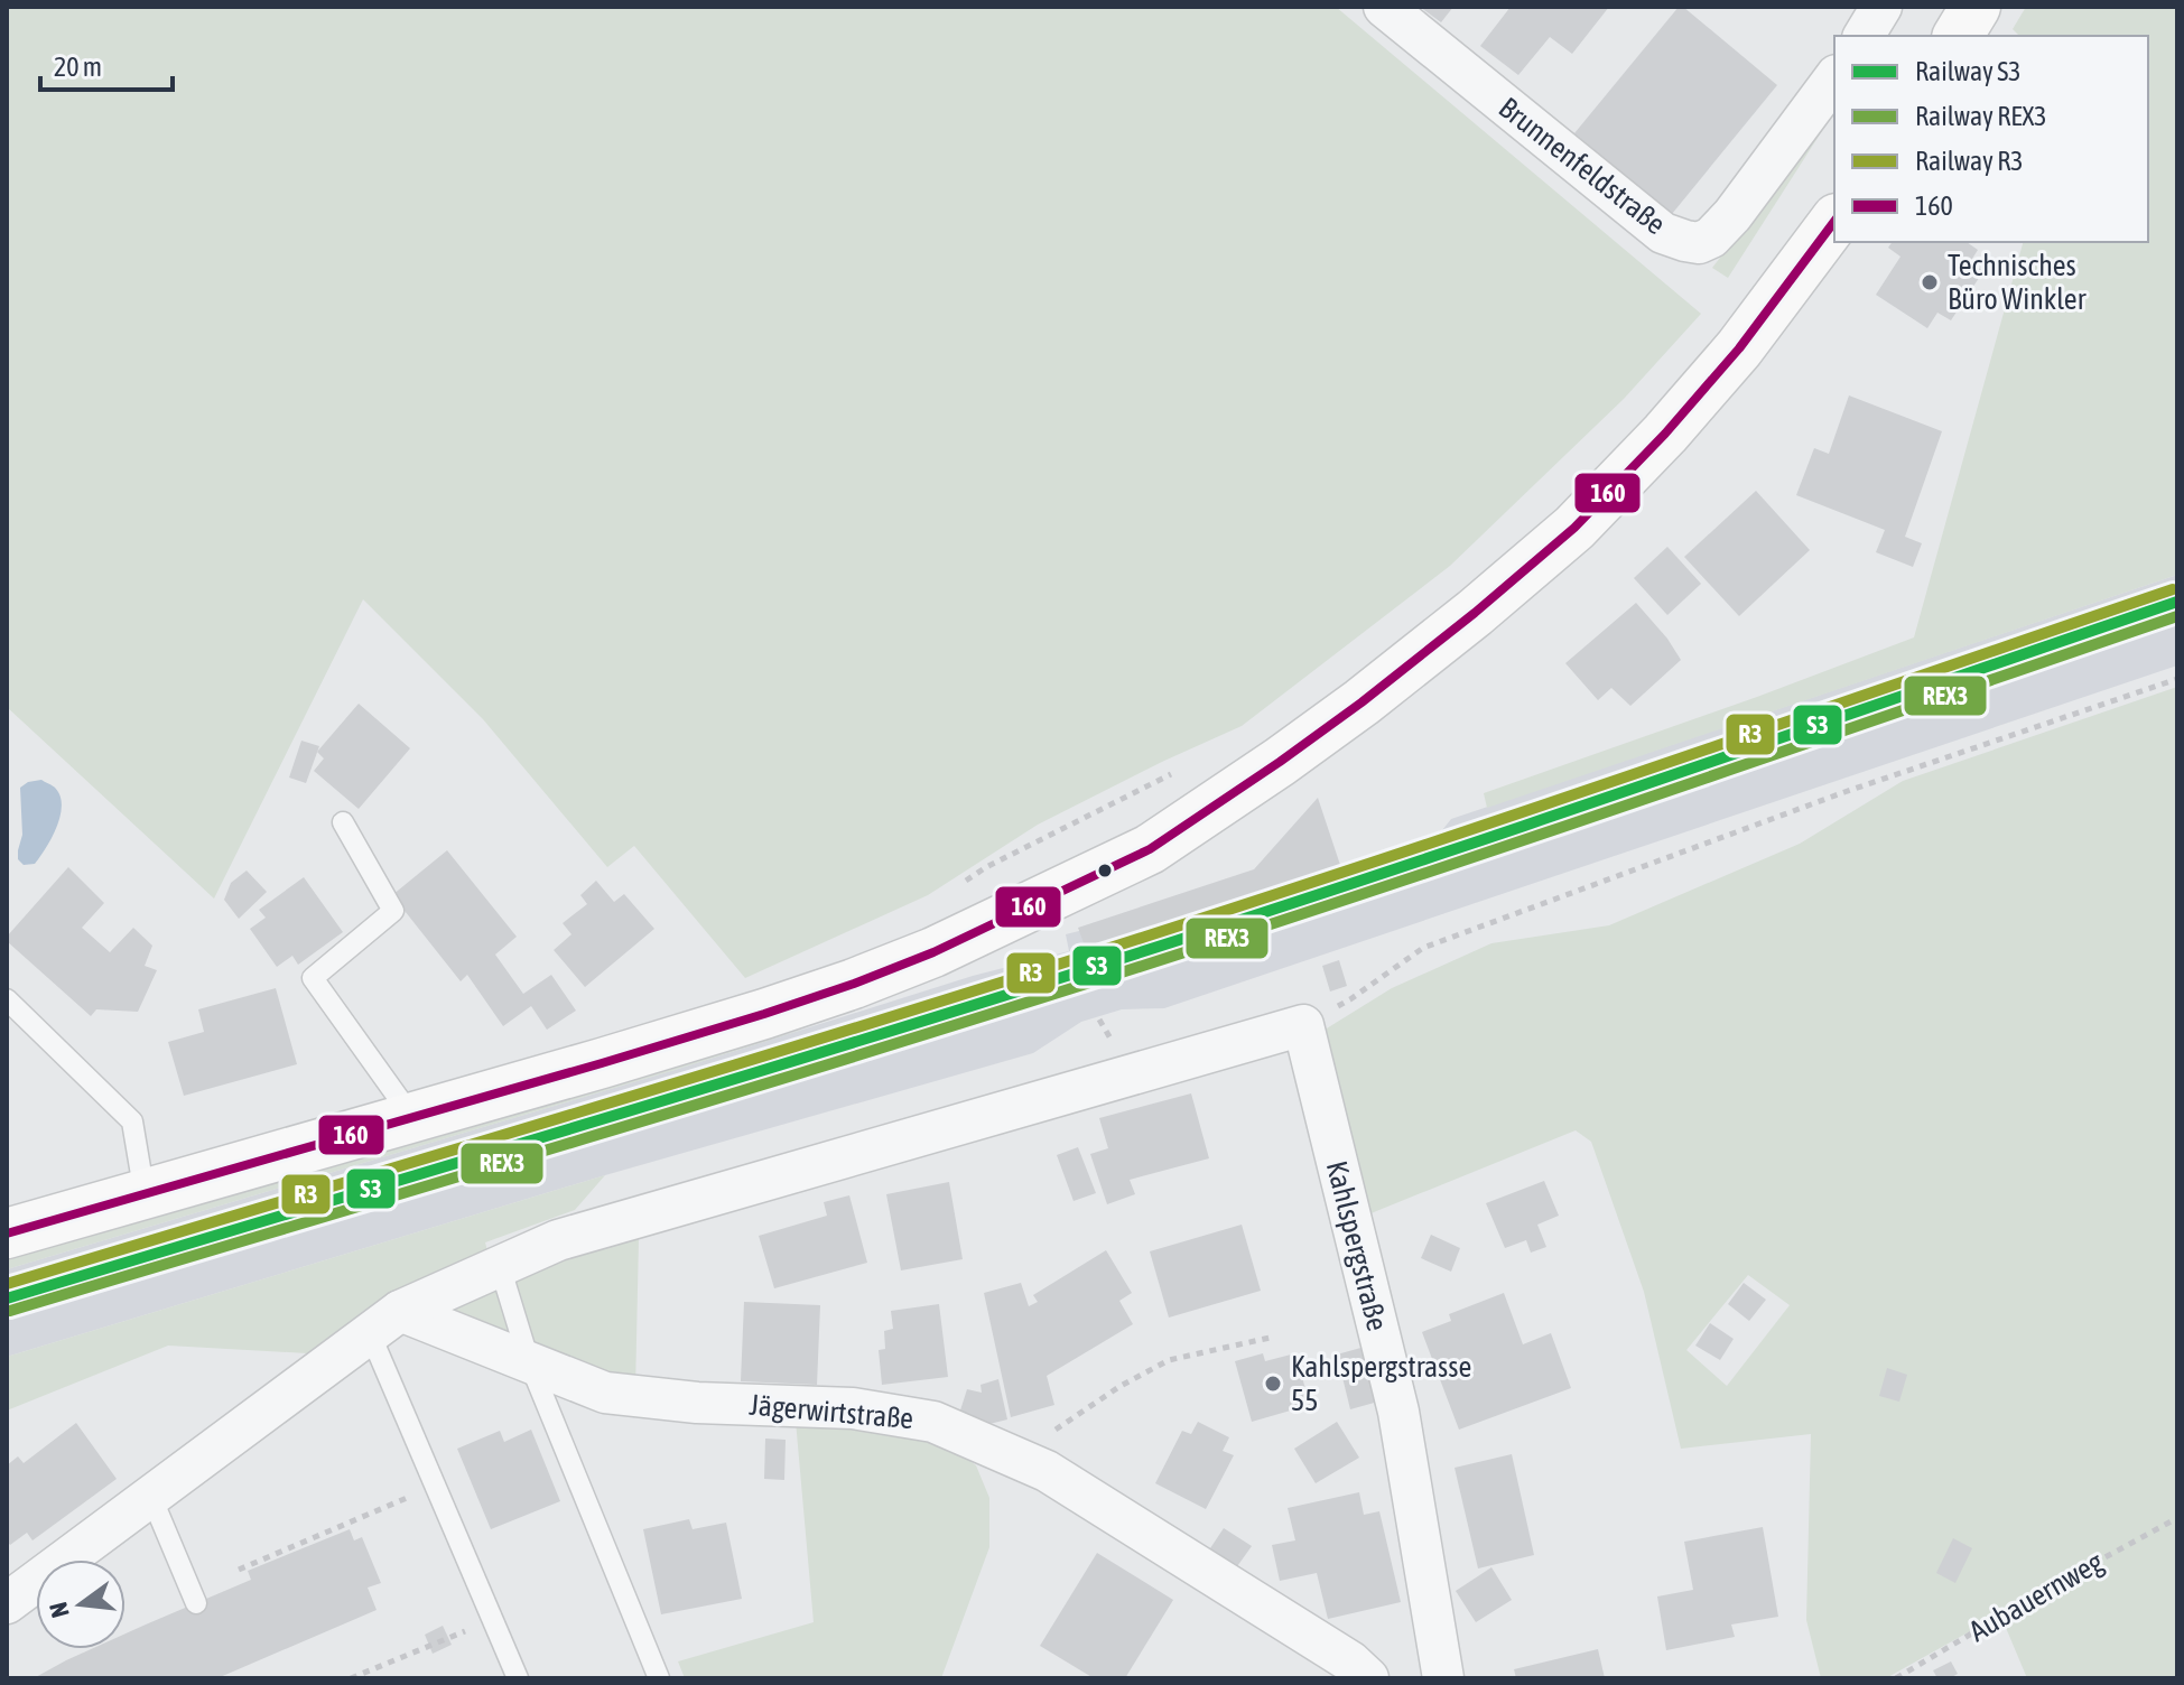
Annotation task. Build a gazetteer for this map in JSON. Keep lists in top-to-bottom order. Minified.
{"streets":{"street":["Brunnenfeldstraße","Kahlspergstraße","Jägerwirtstraße"],"path":["Aubauernweg"]},"places":["Technisches Büro Winkler","Kahlspergstrasse 55"],"lines":["transit line 160","rail line R3","rail line S3","rail line REX3"],"legend":["Railway S3","Railway REX3","Railway R3","160"],"scale_bar":"20 m","north":"left"}
